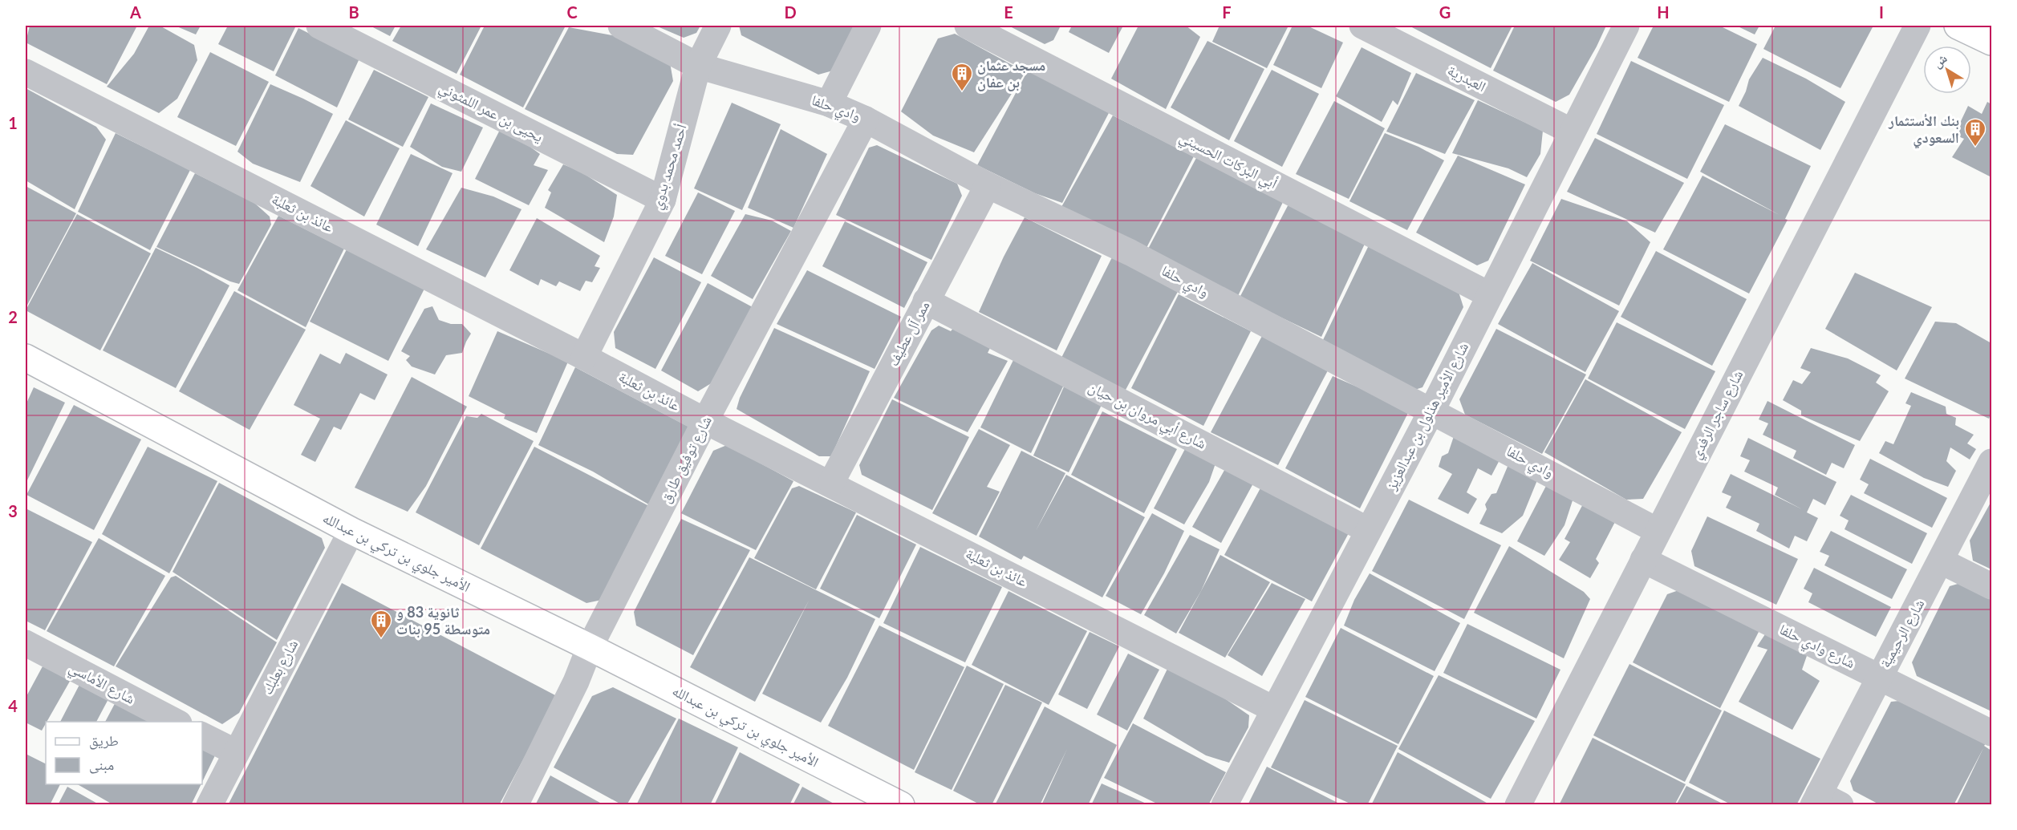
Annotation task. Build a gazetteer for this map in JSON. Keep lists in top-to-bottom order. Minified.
{"streets":{"street":["العبدرية","وادي حلفا","يحيى بن عمر اللمثوني","أبي البركات الحسيني","أحمد محمد بدوي","عائذ بن ثعلبة","ممر آل عطيف","شارع ساجر الرفدي","شارع أبي مروان بن حيان","شارع الأمير هذلول بن عبدالعزيز","شارع توفيق طارق","الأمير جلوي بن تركي بن عبدالله","شارع الرحيمية","شارع وادي حلفا","شارع بعلبك","شارع الأماسي"]},"crossings":[["العبدرية","شارع الأمير هذلول بن عبدالعزيز"],["وادي حلفا","أحمد محمد بدوي"],["وادي حلفا","ممر آل عطيف"],["وادي حلفا","شارع ساجر الرفدي"],["وادي حلفا","شارع الأمير هذلول بن عبدالعزيز"],["وادي حلفا","شارع توفيق طارق"],["يحيى بن عمر اللمثوني","أحمد محمد بدوي"],["أبي البركات الحسيني","شارع الأمير هذلول بن عبدالعزيز"],["أحمد محمد بدوي","عائذ بن ثعلبة"],["عائذ بن ثعلبة","ممر آل عطيف"],["عائذ بن ثعلبة","شارع الأمير هذلول بن عبدالعزيز"],["عائذ بن ثعلبة","شارع توفيق طارق"],["ممر آل عطيف","شارع أبي مروان بن حيان"],["شارع ساجر الرفدي","شارع وادي حلفا"],["شارع أبي مروان بن حيان","شارع الأمير هذلول بن عبدالعزيز"],["شارع توفيق طارق","الأمير جلوي بن تركي بن عبدالله"],["الأمير جلوي بن تركي بن عبدالله","شارع بعلبك"],["شارع الرحيمية","شارع وادي حلفا"]],"places":{"building":["مسجد عثمان بن عفان","بنك الأستثمار السعودي","ثانوية 83 و متوسطة 95 بنات"]},"legend":["طريق","مبنى"],"north":"top left","grid":{"columns":["A","B","C","D","E","F","G","H","I"],"rows":["1","2","3","4"]}}
